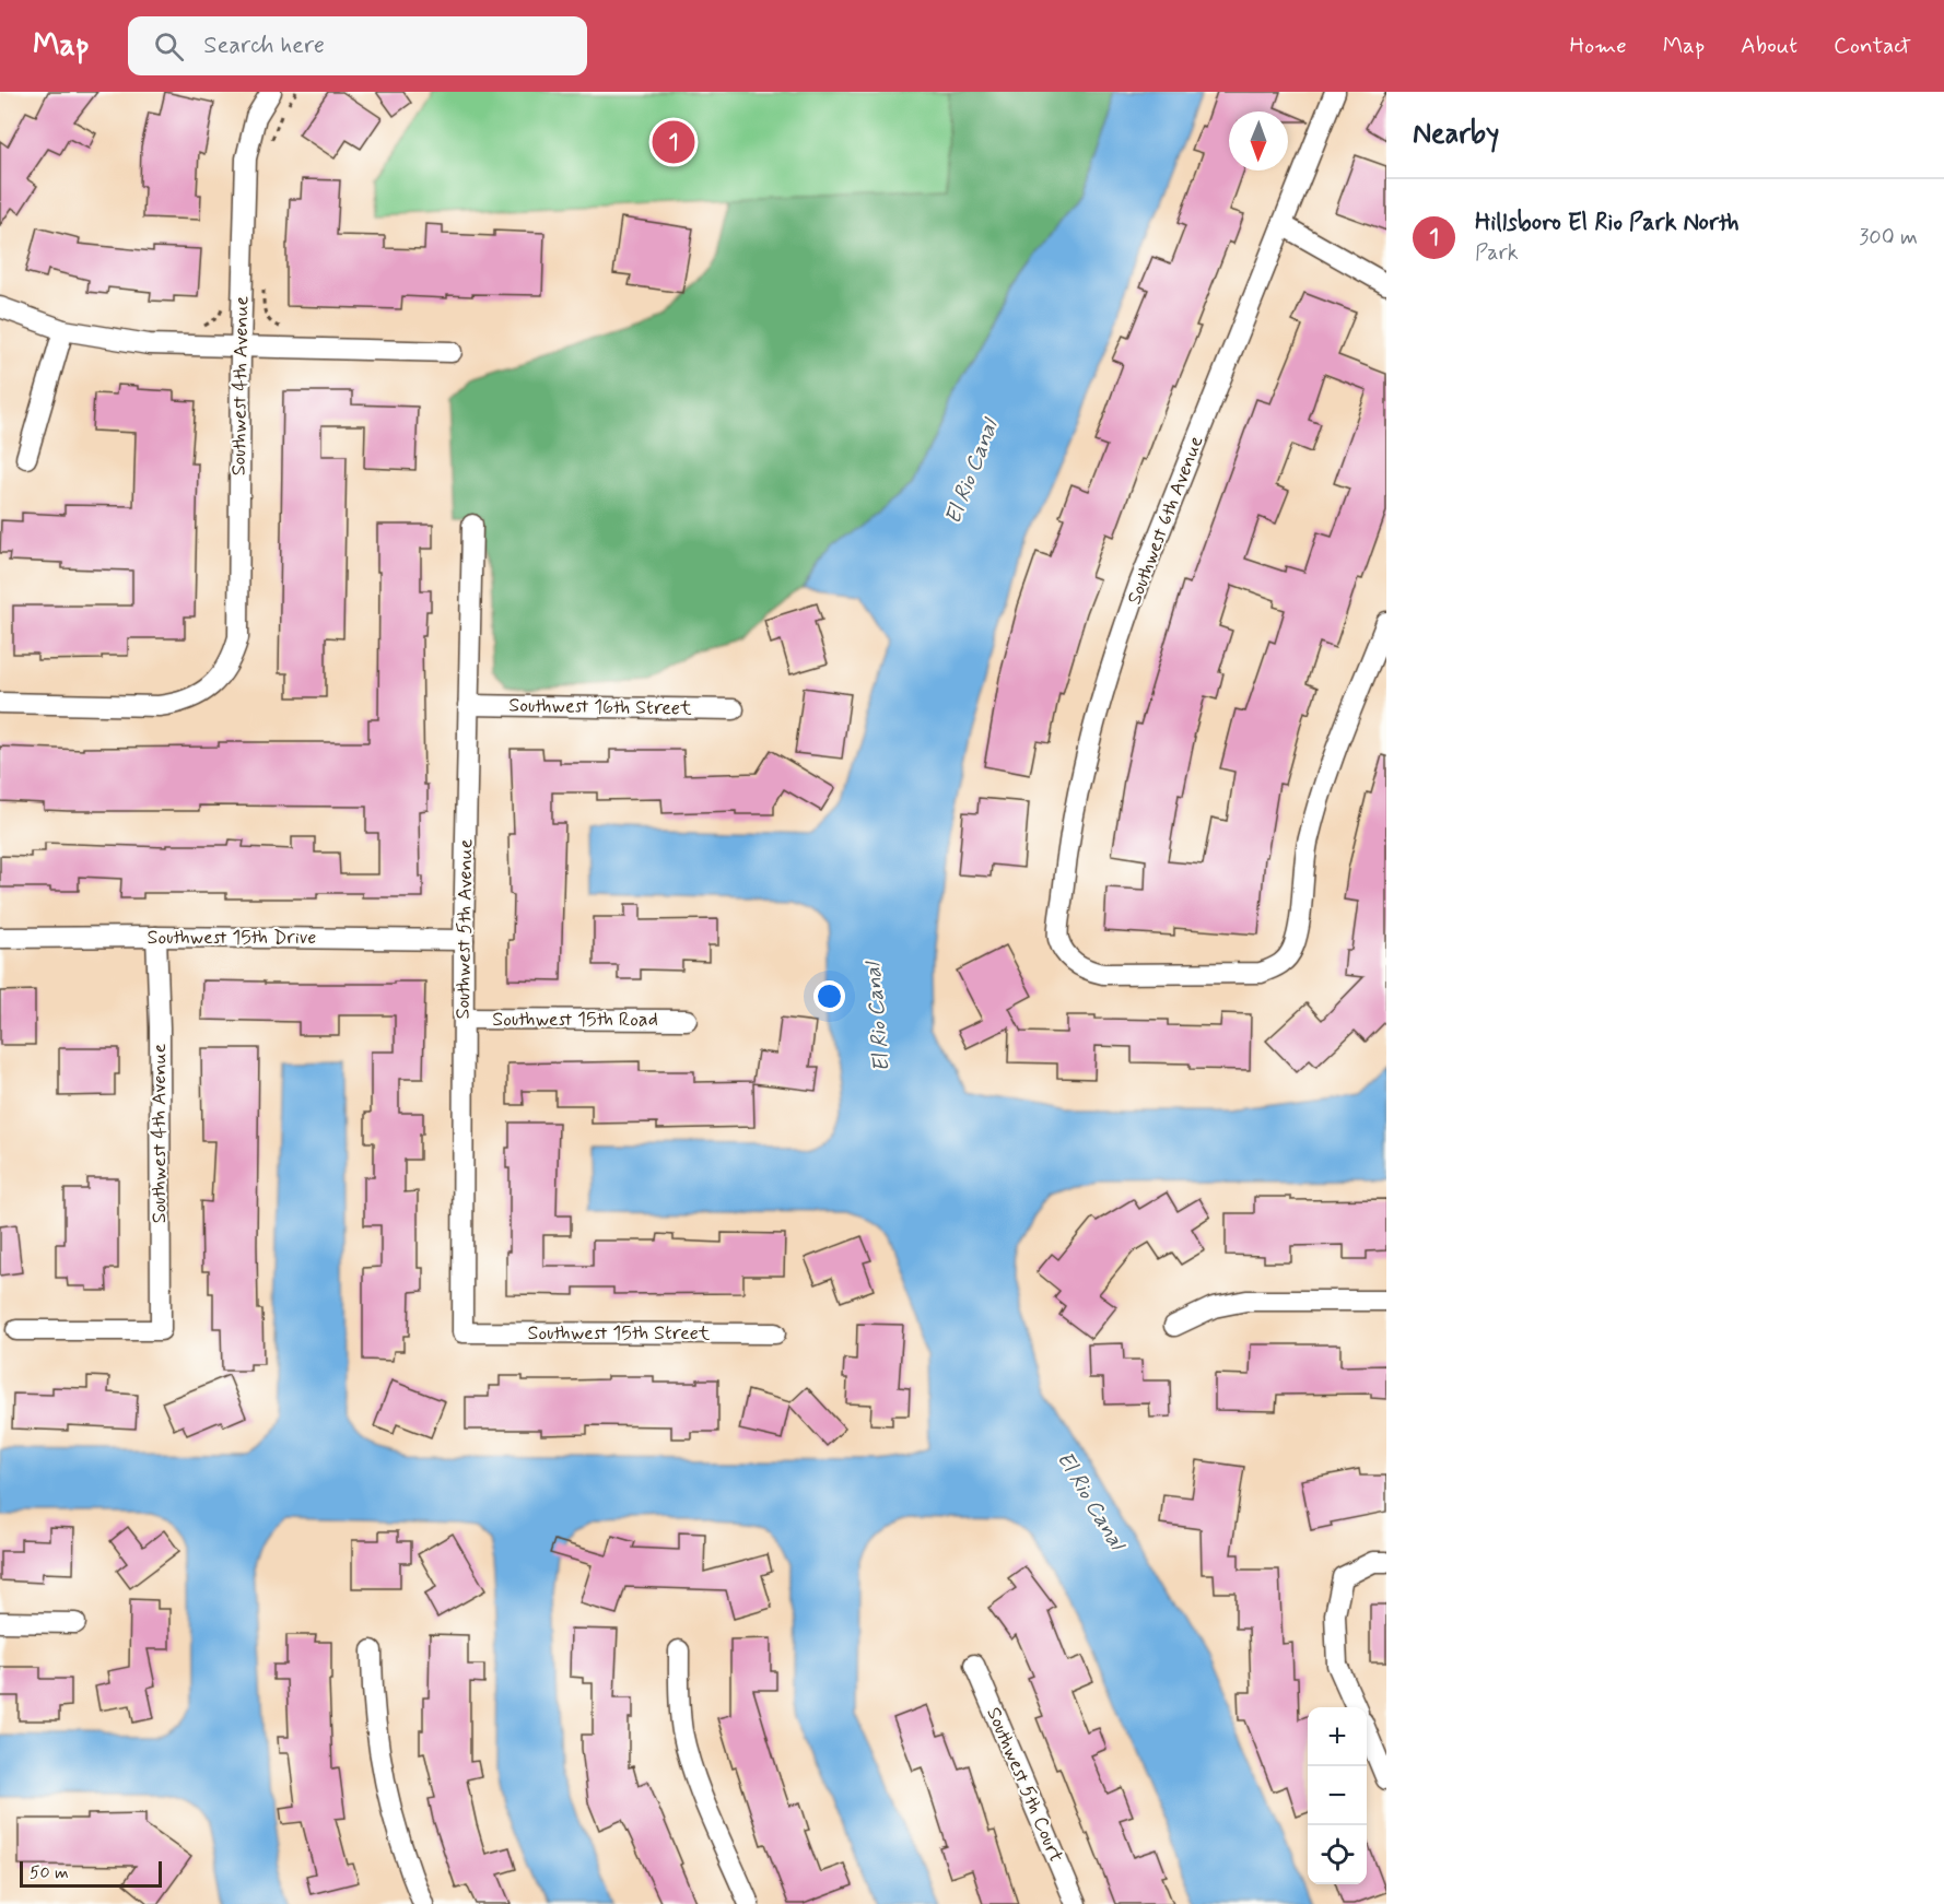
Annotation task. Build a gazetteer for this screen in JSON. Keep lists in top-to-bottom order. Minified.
{"streets":{"street":["Southwest 4th Avenue","Southwest 6th Avenue","Southwest 16th Street","Southwest 5th Avenue","Southwest 15th Drive","Southwest 15th Road","Southwest 15th Street","Southwest 5th Court"]},"crossings":[["Southwest 4th Avenue","Southwest 15th Drive"],["Southwest 16th Street","Southwest 5th Avenue"],["Southwest 5th Avenue","Southwest 15th Drive"],["Southwest 5th Avenue","Southwest 15th Road"],["Southwest 5th Avenue","Southwest 15th Street"]],"water":["El Rio Canal"],"scale_bar":"50 m","north":"bottom","page":{"header":"Map","search":"Search here","nav":["Home","Map","About","Contact"],"heading":"Nearby","pins":"1","list":[{"mark":"1","name":"Hillsboro El Rio Park North","note":"Park","value":"300 m"}],"map_buttons":["+","−"],"scale":"50 m"}}
